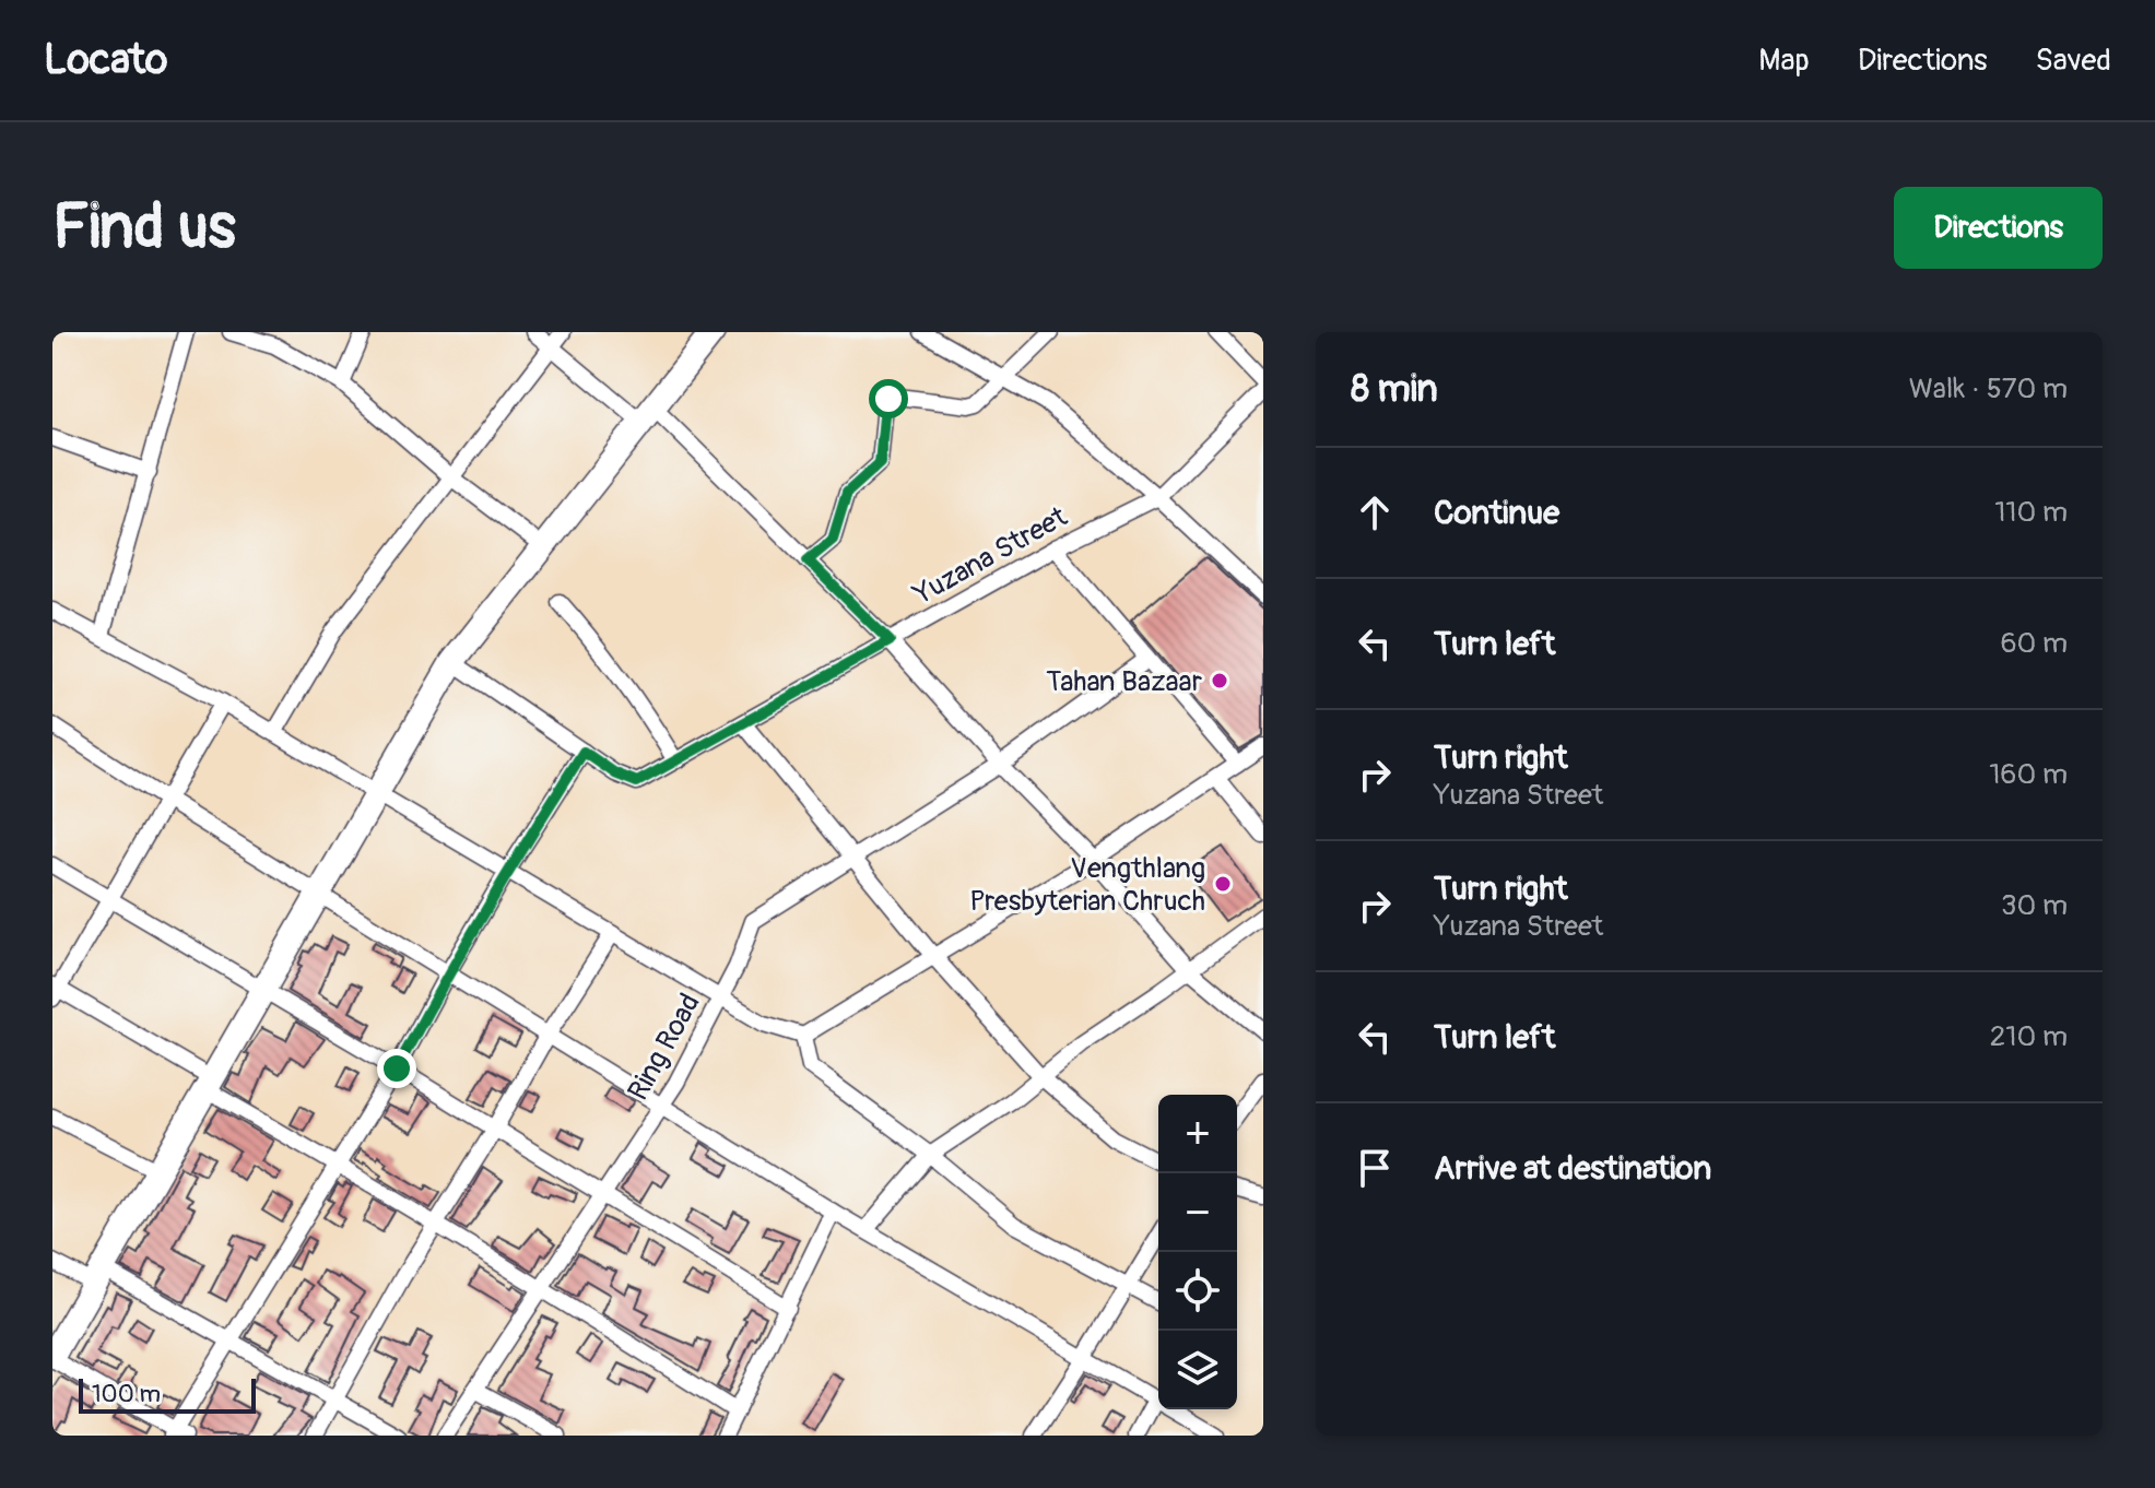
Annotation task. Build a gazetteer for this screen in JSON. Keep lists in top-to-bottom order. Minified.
{"streets":{"street":["Yuzana Street","Ring Road"]},"places":["Tahan Bazaar","Vengthlang Presbyterian Chruch"],"scale_bar":"100 m","page":{"header":"Locato","nav":["Map","Directions","Saved"],"buttons":"Directions","title":"Find us","heading":["8 min","Walk · 570 m"],"list":[["Continue","110 m"],["Turn left","60 m"],["Turn right","Yuzana Street","160 m"],["Turn right","Yuzana Street","30 m"],["Turn left","210 m"],"Arrive at destination"],"map_buttons":["+","−"],"scale":"100 m"}}
